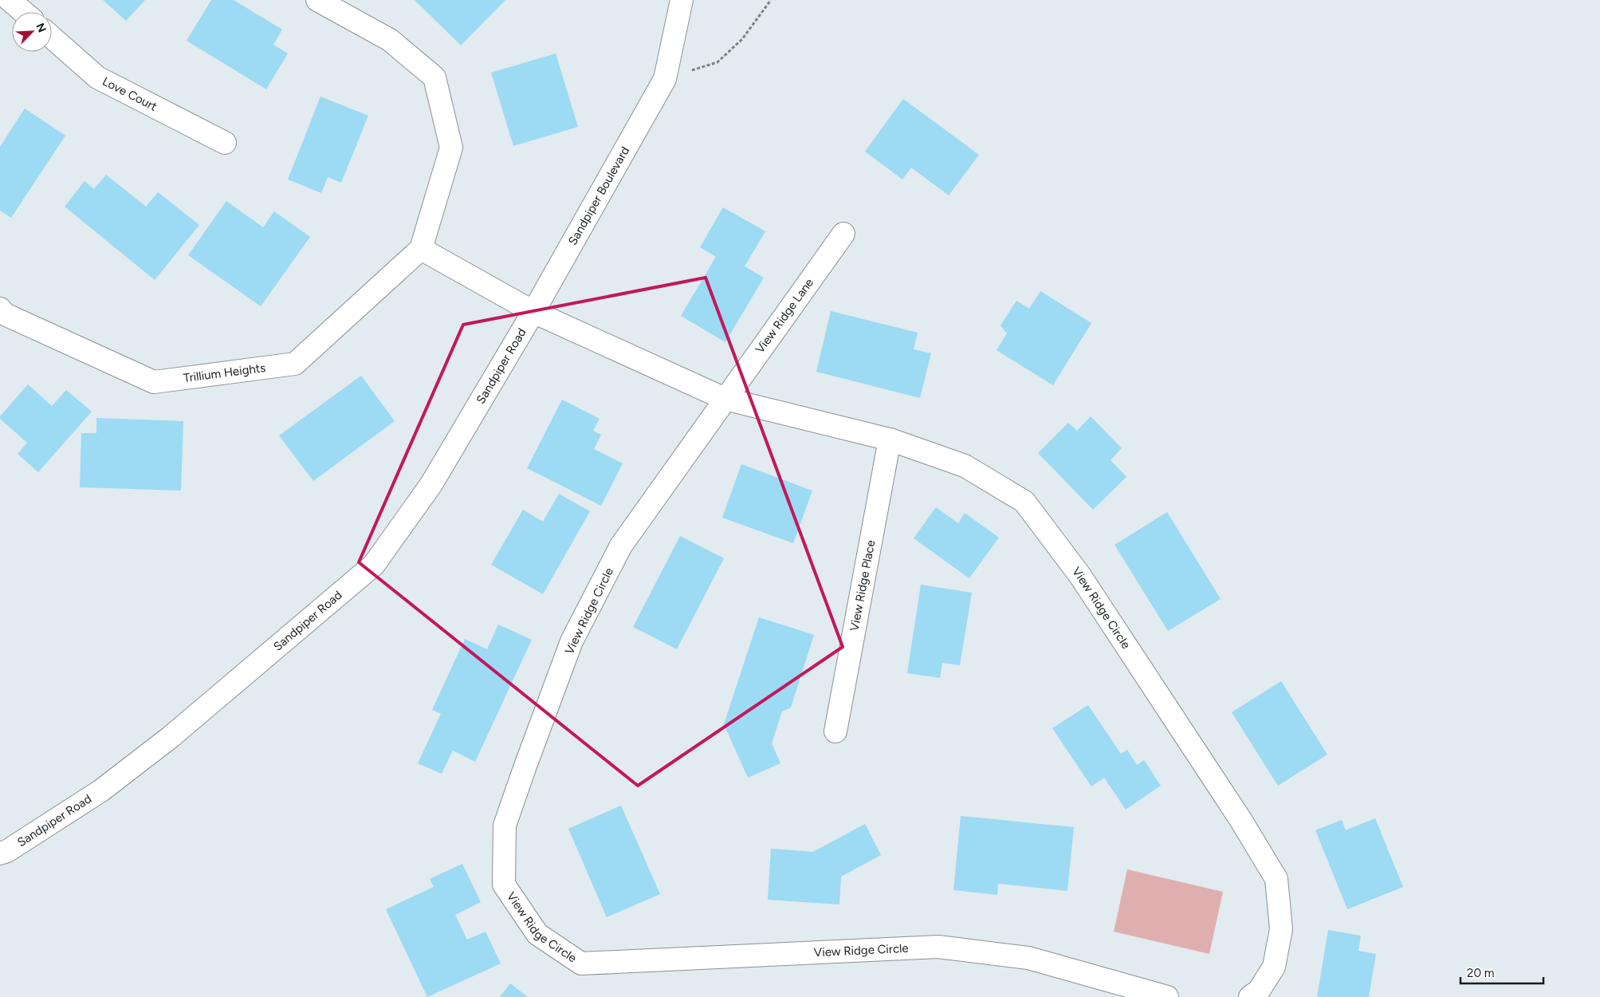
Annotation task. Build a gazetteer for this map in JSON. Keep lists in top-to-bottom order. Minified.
{"streets":{"street":["Love Court","Sandpiper Boulevard","View Ridge Lane","Sandpiper Road","Trillium Heights","View Ridge Place","View Ridge Circle"]},"crossings":[["Sandpiper Boulevard","Sandpiper Road"],["Sandpiper Boulevard","View Ridge Circle"],["View Ridge Lane","View Ridge Circle"],["Sandpiper Road","View Ridge Circle"],["View Ridge Place","View Ridge Circle"]],"scale_bar":"20 m","north":"top right"}
